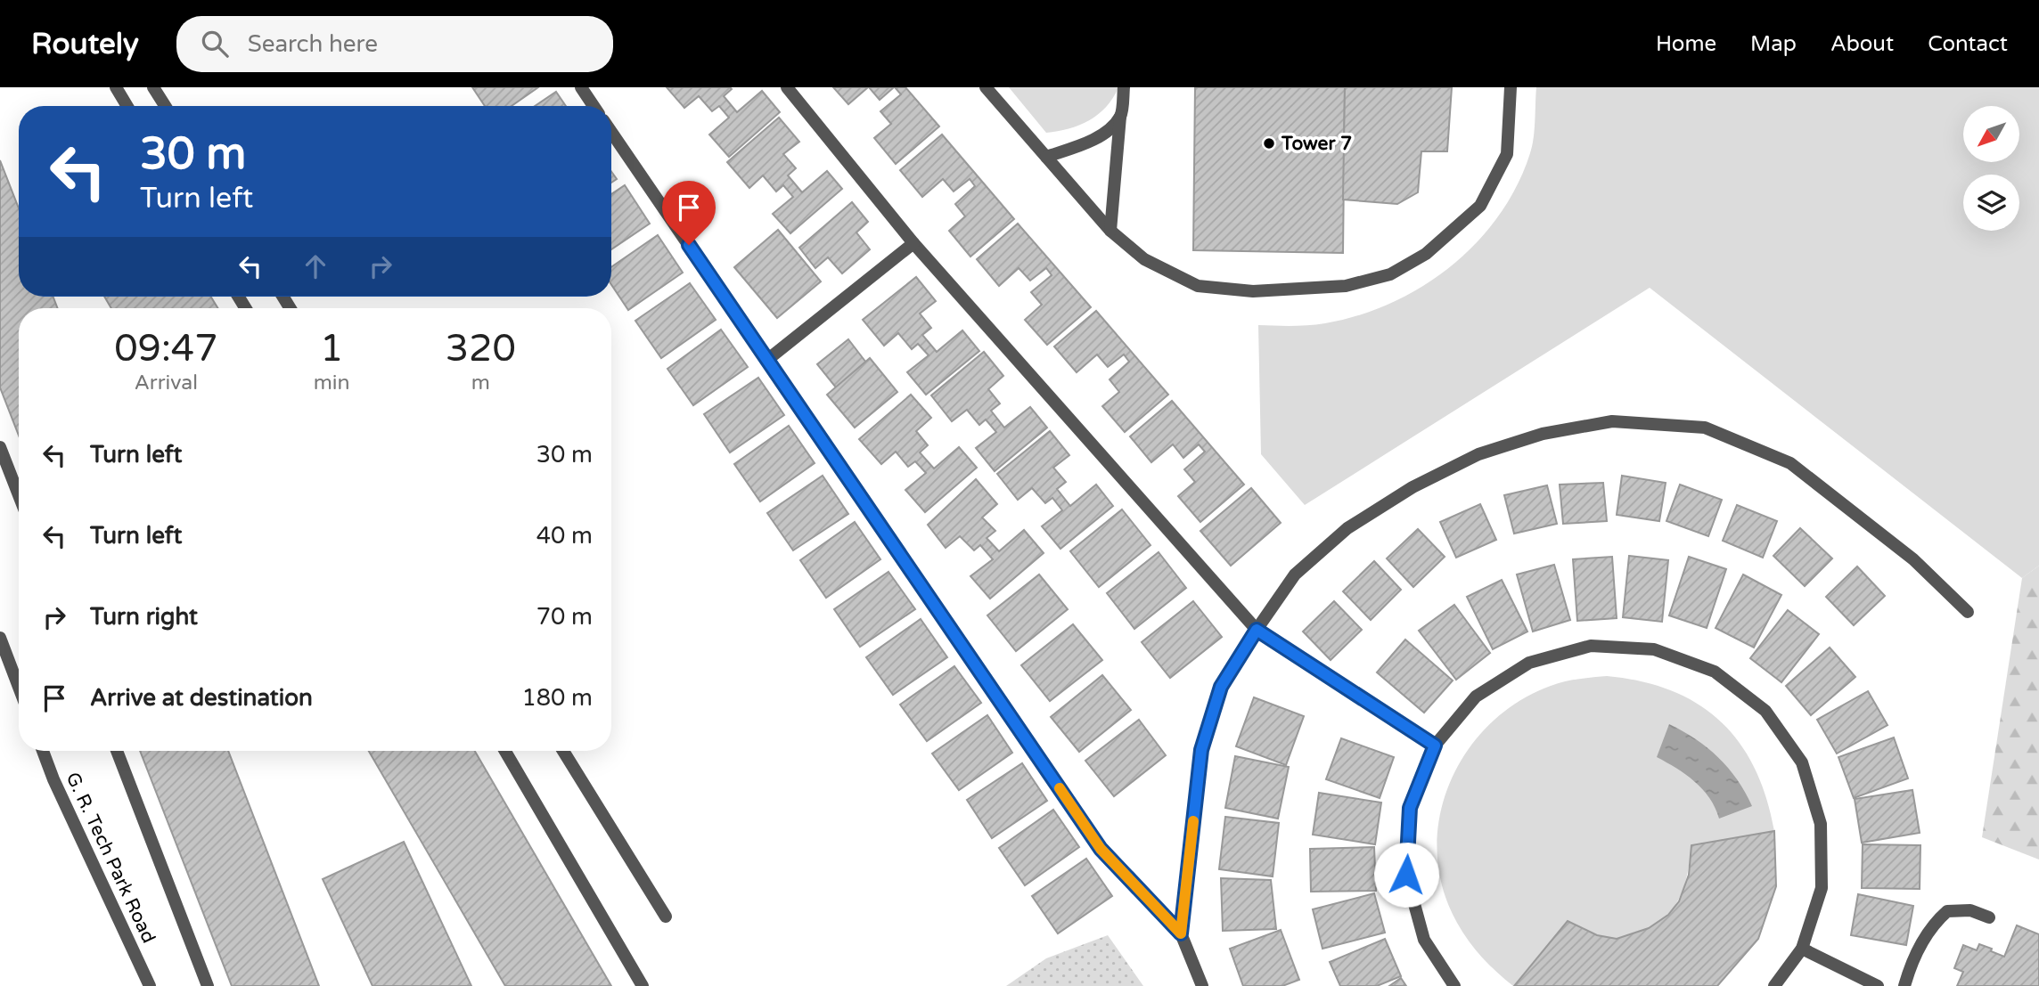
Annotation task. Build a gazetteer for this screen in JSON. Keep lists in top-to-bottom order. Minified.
{"streets":{"street":["G. R. Tech Park Road"]},"places":["Tower 7"],"north":"bottom left","page":{"header":"Routely","search":"Search here","nav":["Home","Map","About","Contact"],"turn":["30 m","Turn left"],"eta":["09:47","Arrival","1","min","320","m"],"list":[{"name":"Turn left","value":"30 m"},{"name":"Turn left","value":"40 m"},{"name":"Turn right","value":"70 m"},{"name":"Arrive at destination","value":"180 m"}]}}
